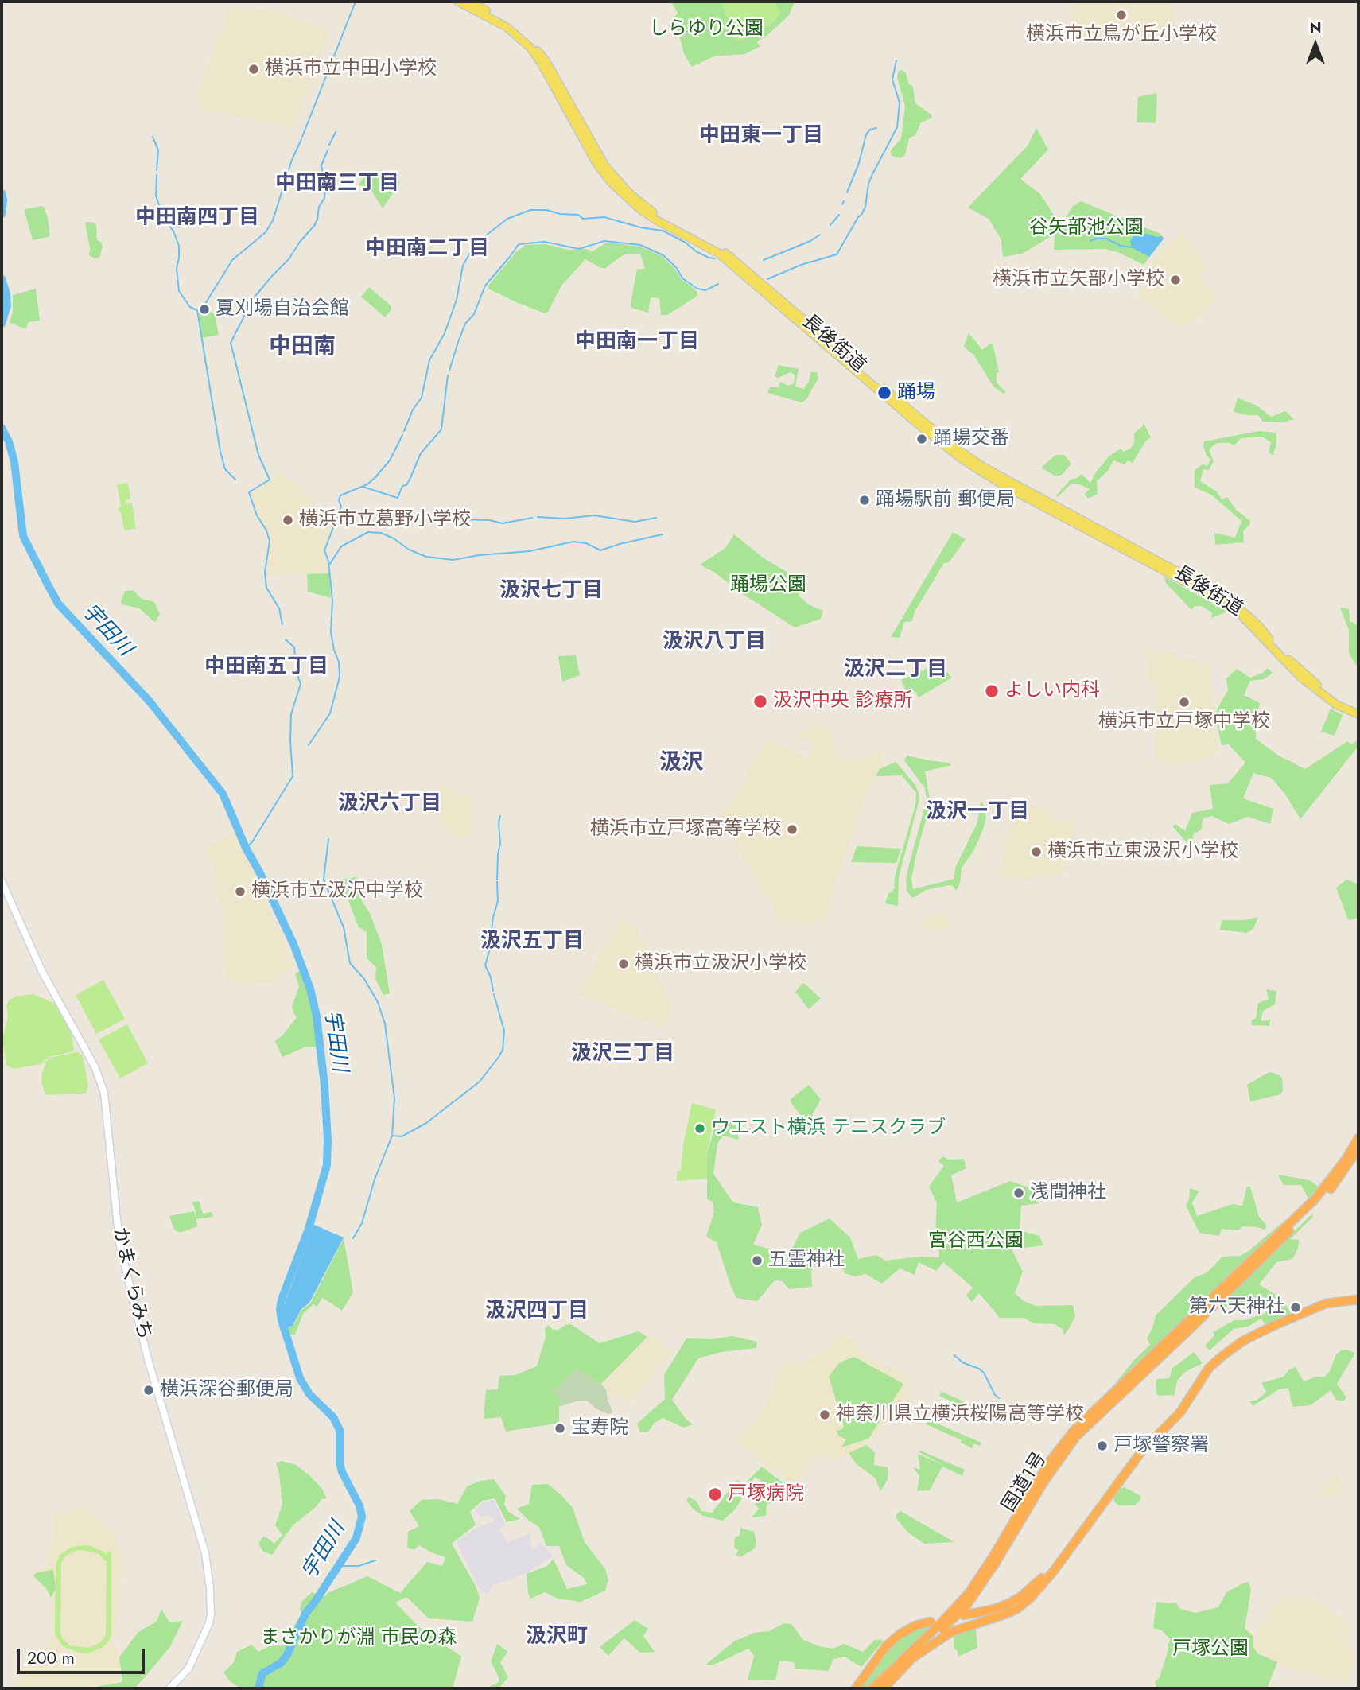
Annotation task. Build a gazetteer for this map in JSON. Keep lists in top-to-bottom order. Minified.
{"streets":{"highway":["国道1号"],"main road":["長後街道","かまくらみち"]},"districts":["中田東一丁目","中田南三丁目","中田南四丁目","中田南二丁目","中田南一丁目","中田南","汲沢七丁目","汲沢八丁目","中田南五丁目","汲沢二丁目","汲沢","汲沢六丁目","汲沢一丁目","汲沢五丁目","汲沢三丁目","汲沢四丁目","汲沢町"],"water":["宇田川"],"parks":["しらゆり公園","谷矢部池公園","踊場公園","宮谷西公園","まさかりが淵 市民の森","戸塚公園"],"places":["横浜市立鳥が丘小学校","横浜市立中田小学校","横浜市立矢部小学校","夏刈場自治会館","踊場","踊場交番","踊場駅前 郵便局","横浜市立葛野小学校","よしい内科","汲沢中央 診療所","横浜市立戸塚中学校","横浜市立戸塚高等学校","横浜市立東汲沢小学校","横浜市立汲沢中学校","横浜市立汲沢小学校","ウエスト横浜 テニスクラブ","浅間神社","五霊神社","第六天神社","横浜深谷郵便局","神奈川県立横浜桜陽高等学校","宝寿院","戸塚警察署","戸塚病院"],"scale_bar":"200 m","north":"top"}
